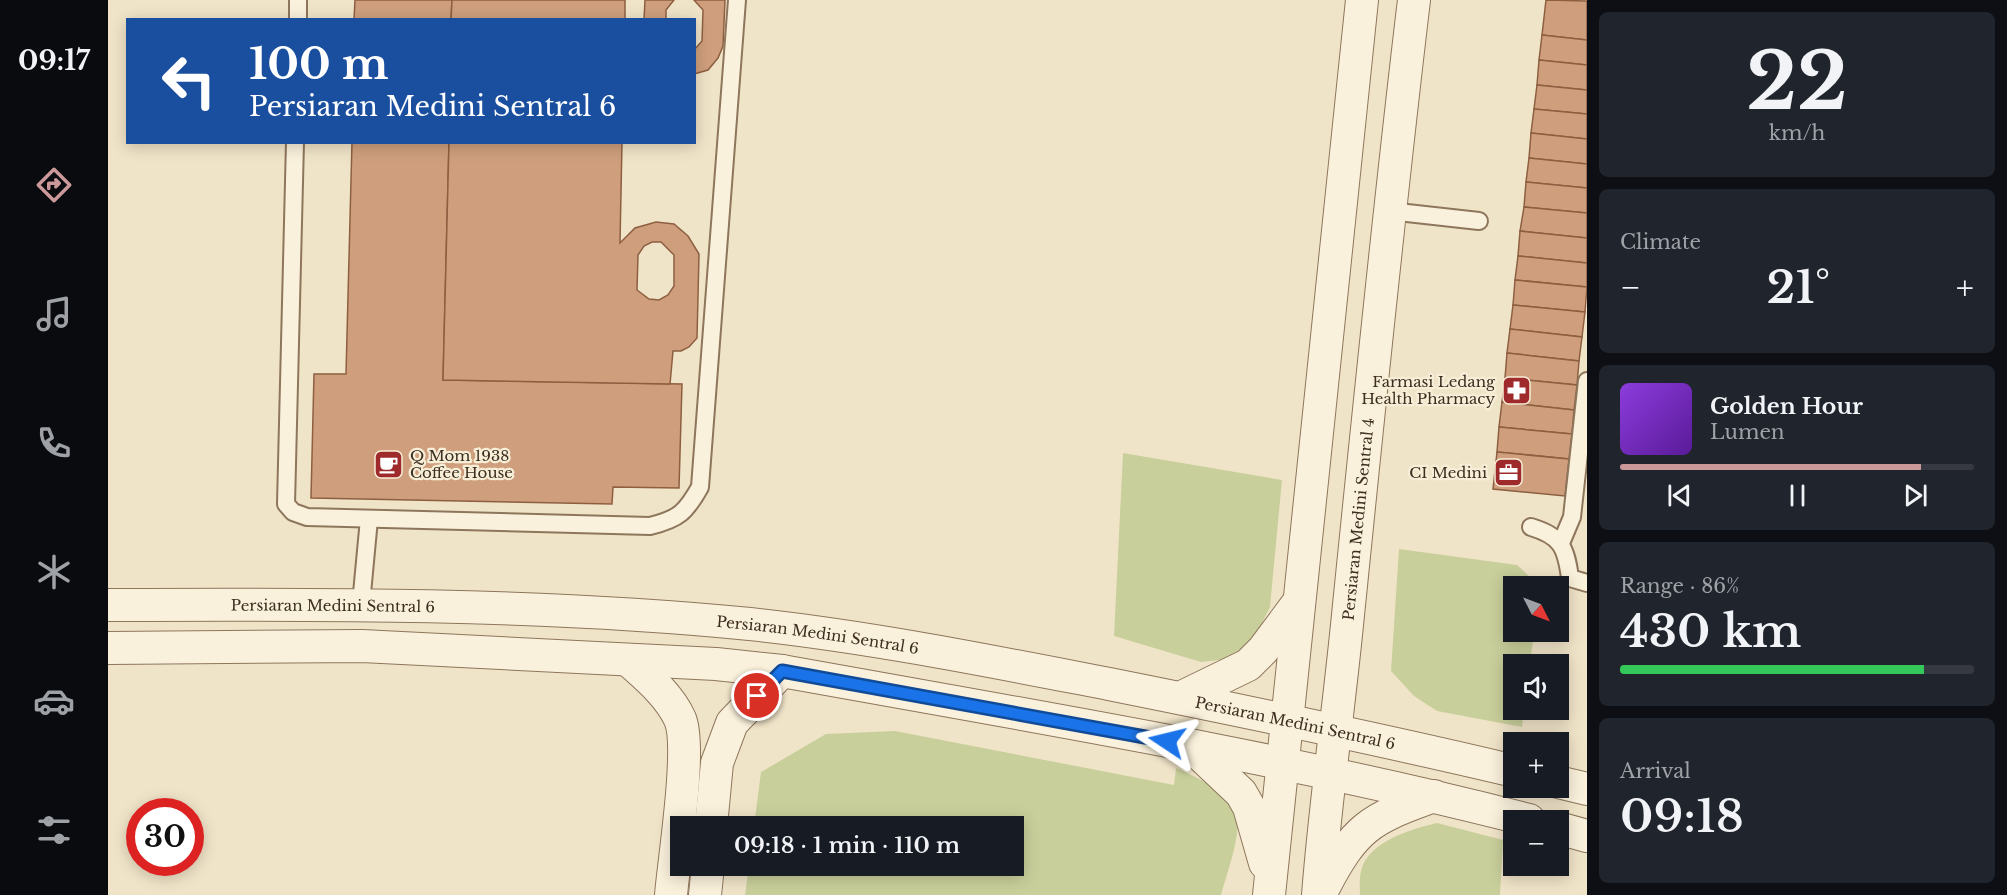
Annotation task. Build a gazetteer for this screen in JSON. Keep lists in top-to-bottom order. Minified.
{"streets":{"street":["Persiaran Medini Sentral 4","Persiaran Medini Sentral 6"]},"crossings":[["Persiaran Medini Sentral 4","Persiaran Medini Sentral 6"]],"places":{"pharmacy":["Farmasi Ledang Health Pharmacy"],"cafe":["Q Mom 1938 Coffee House"],"office":["CI Medini"]},"north":"bottom right","page":{"tabs":"09:17","tile":[["22","km/h"],"Climate",["Range · 86%","430 km"],["Arrival","09:18"]],"turn":["100 m","Persiaran Medini Sentral 6"],"heat":["−","21°","+"],"song":["Golden Hour","Lumen"],"map_buttons":["+","−"],"limit":"30","trip":"09:18 · 1 min · 110 m"}}
